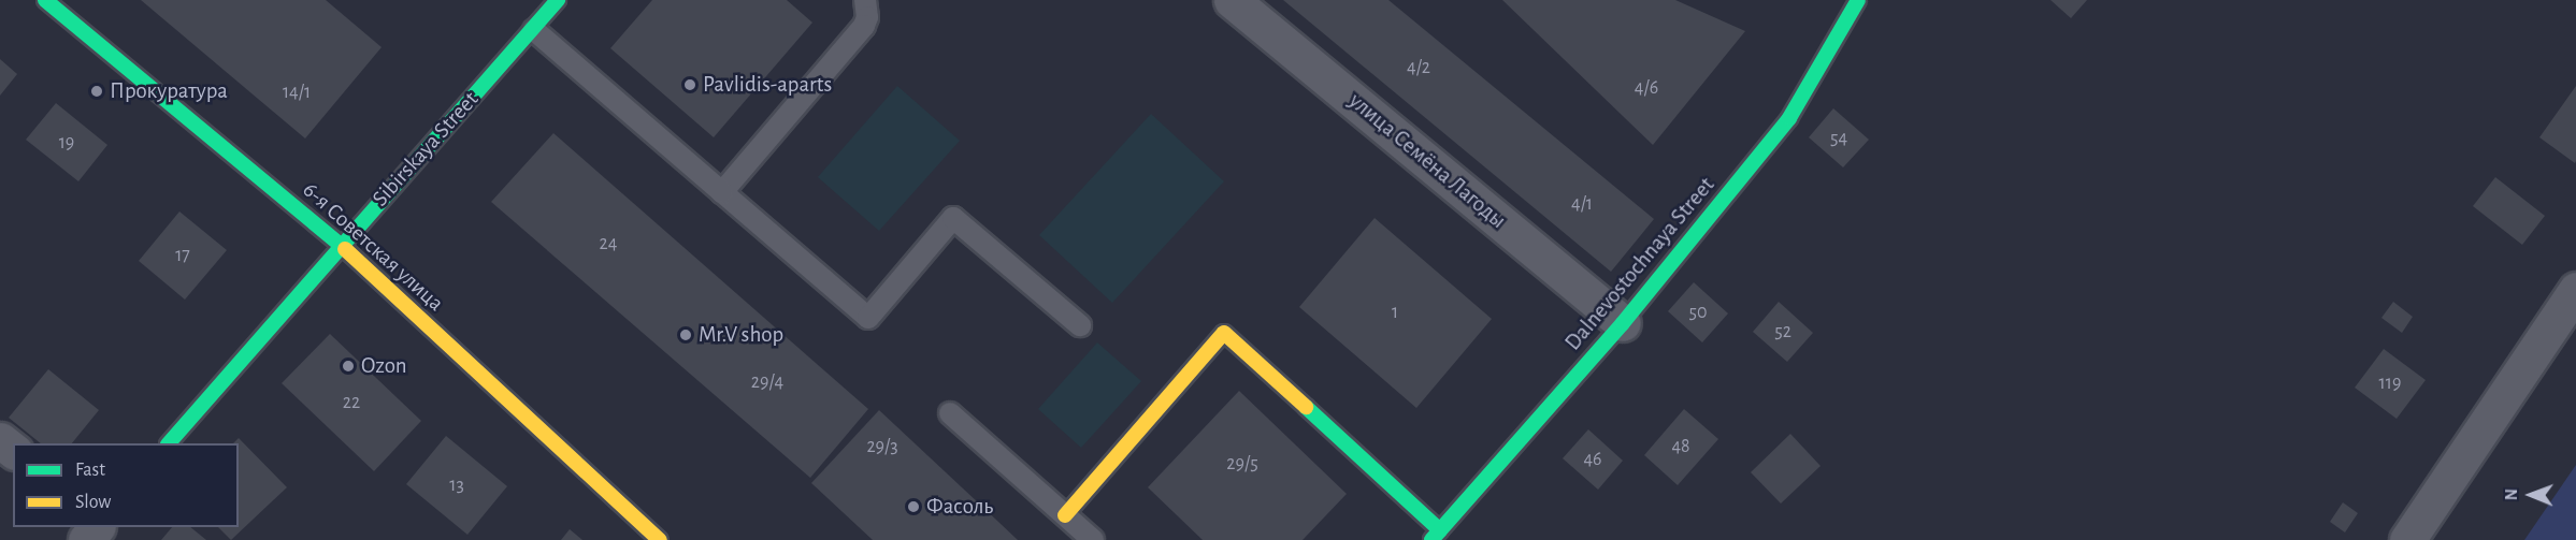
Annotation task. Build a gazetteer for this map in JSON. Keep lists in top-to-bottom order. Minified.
{"streets":{"street":["Sibirskaya Street","улица Семёна Лагоды","6-я Советская улица","Dalnevostochnaya Street"]},"crossings":[["Sibirskaya Street","6-я Советская улица"],["улица Семёна Лагоды","Dalnevostochnaya Street"]],"places":["Pavlidis-aparts","Прокуратура","Mr.V shop","Ozon","Фасоль"],"house_numbers":["4/2","4/6","14/1","54","19","4/1","24","17","1","50","52","29/4","119","22","29/3","48","46","29/5","13"],"legend":["Fast","Slow"],"north":"left"}
